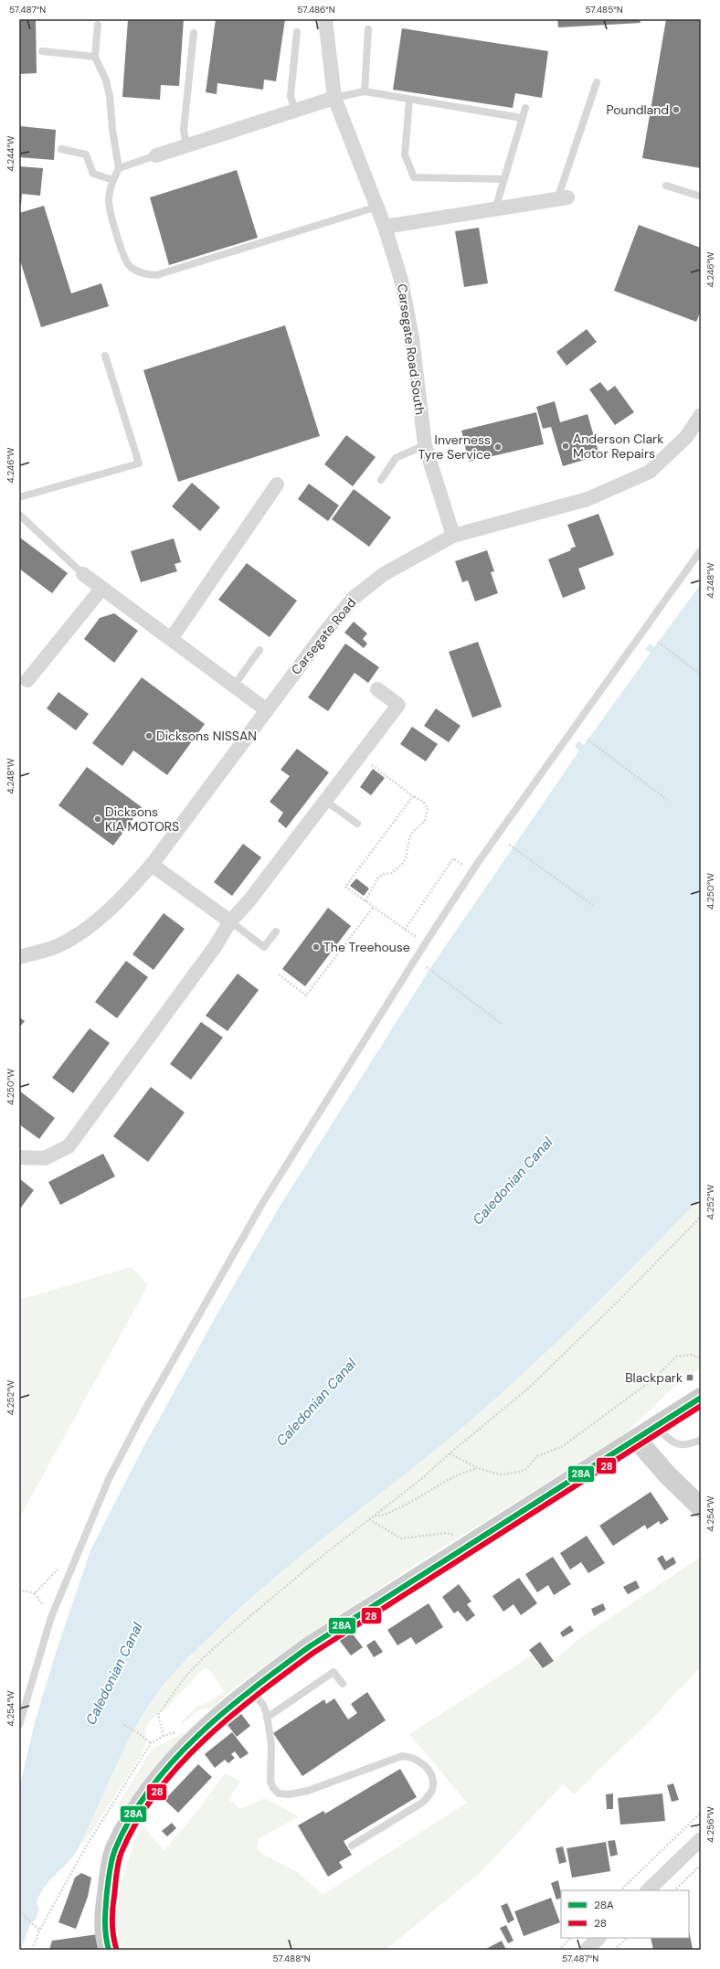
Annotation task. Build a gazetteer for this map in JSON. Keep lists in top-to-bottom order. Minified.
{"streets":{"street":["Carsegate Road South","Carsegate Road"]},"crossings":[["Carsegate Road South","Carsegate Road"]],"water":["Caledonian Canal"],"places":{"other":["Poundland","Anderson Clark Motor Repairs","Inverness Tyre Service","Dicksons NISSAN","Dicksons KIA MOTORS","The Treehouse"],"transit":["Blackpark"]},"lines":["transit line 28A","transit line 28"],"legend":["28A","28"],"coordinates":["57.487°N","57.486°N","57.485°N","4.244°W","4.246°W","4.248°W","4.250°W","4.252°W","4.254°W","4.256°W","57.488°N"]}
